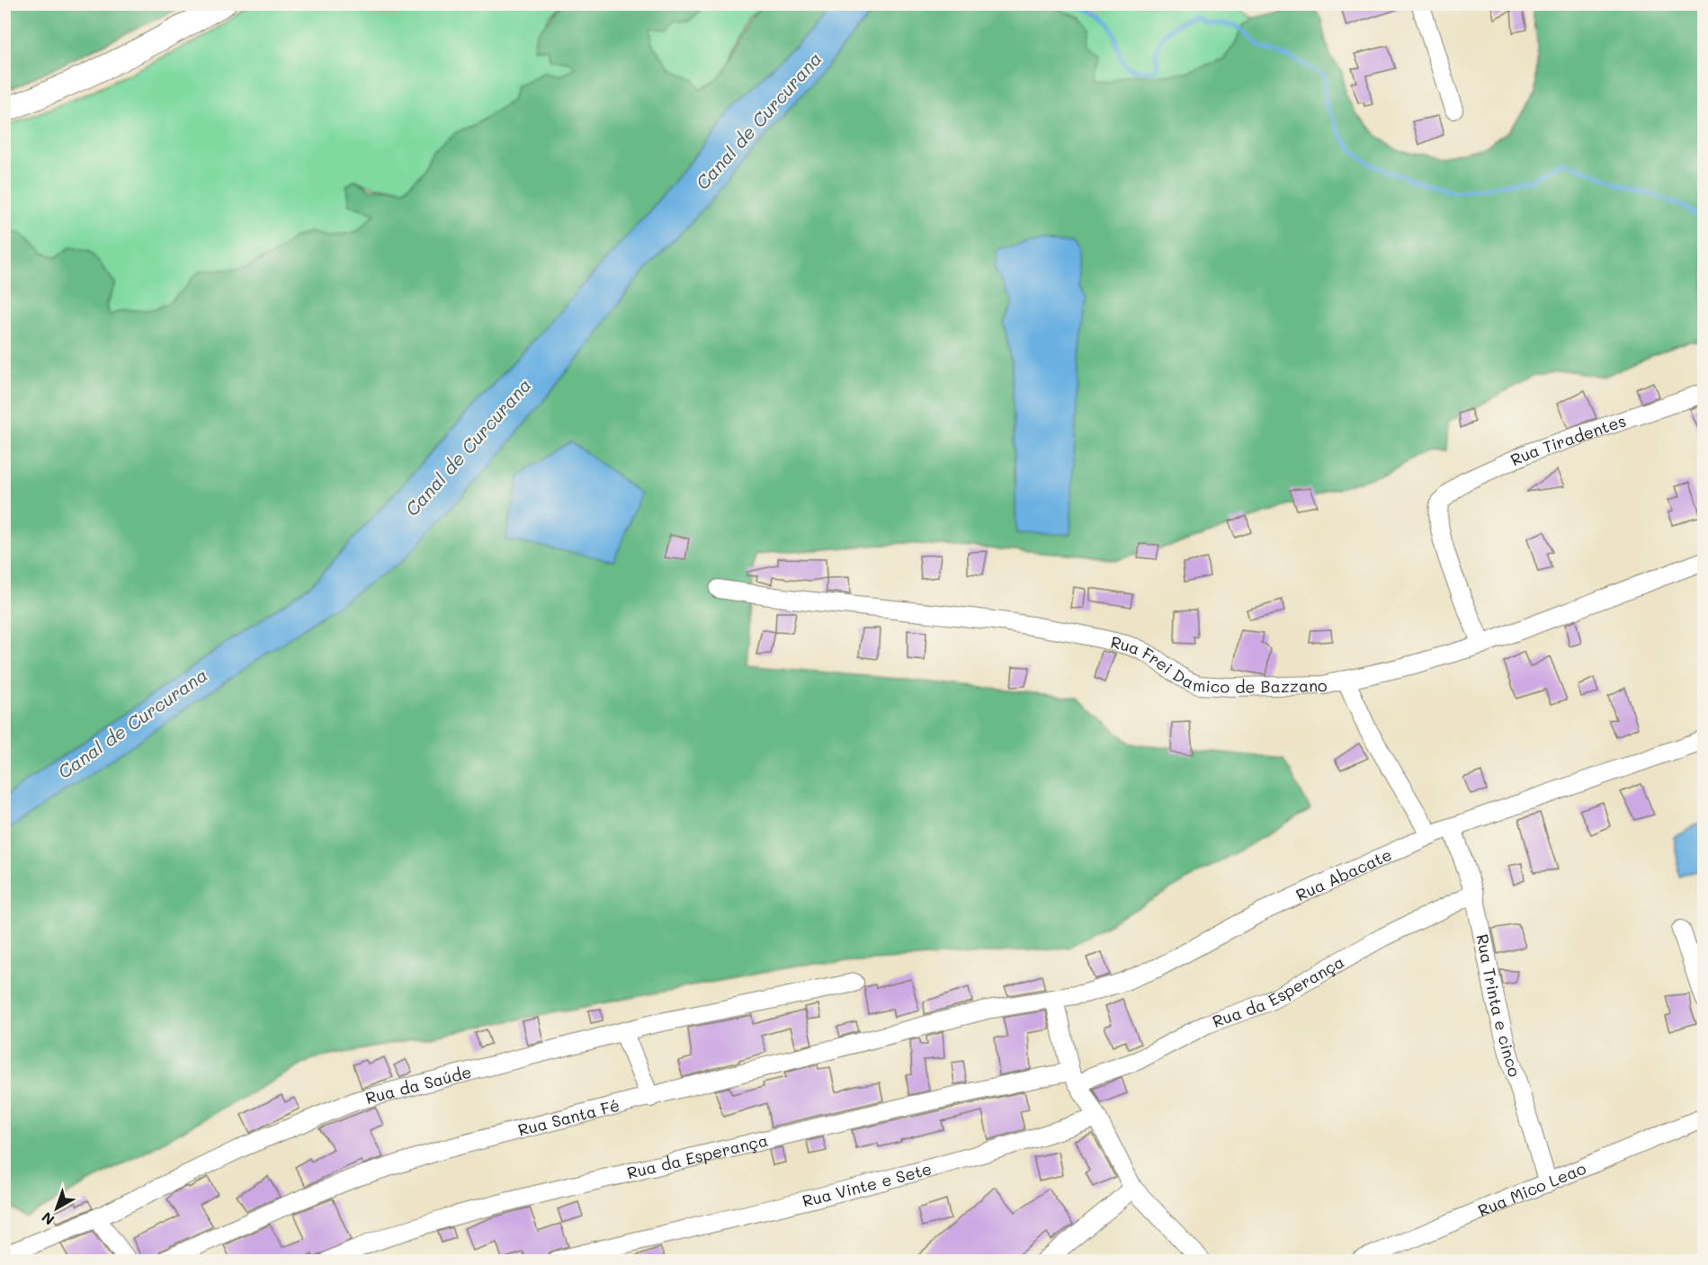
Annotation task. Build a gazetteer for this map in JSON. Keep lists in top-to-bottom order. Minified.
{"streets":{"street":["Rua Tiradentes","Rua Frei Damico de Bazzano","Rua Abacate","Rua da Esperança","Rua Trinta e cinco","Rua da Saúde","Rua Santa Fé","Rua Vinte e Sete","Rua Mico Leao"]},"crossings":[["Rua Tiradentes","Rua Frei Damico de Bazzano"],["Rua Abacate","Rua Trinta e cinco"],["Rua Abacate","Rua Santa Fé"],["Rua da Esperança","Rua Trinta e cinco"],["Rua Trinta e cinco","Rua Mico Leao"]],"water":["Canal de Curcurana"],"north":"bottom left"}
